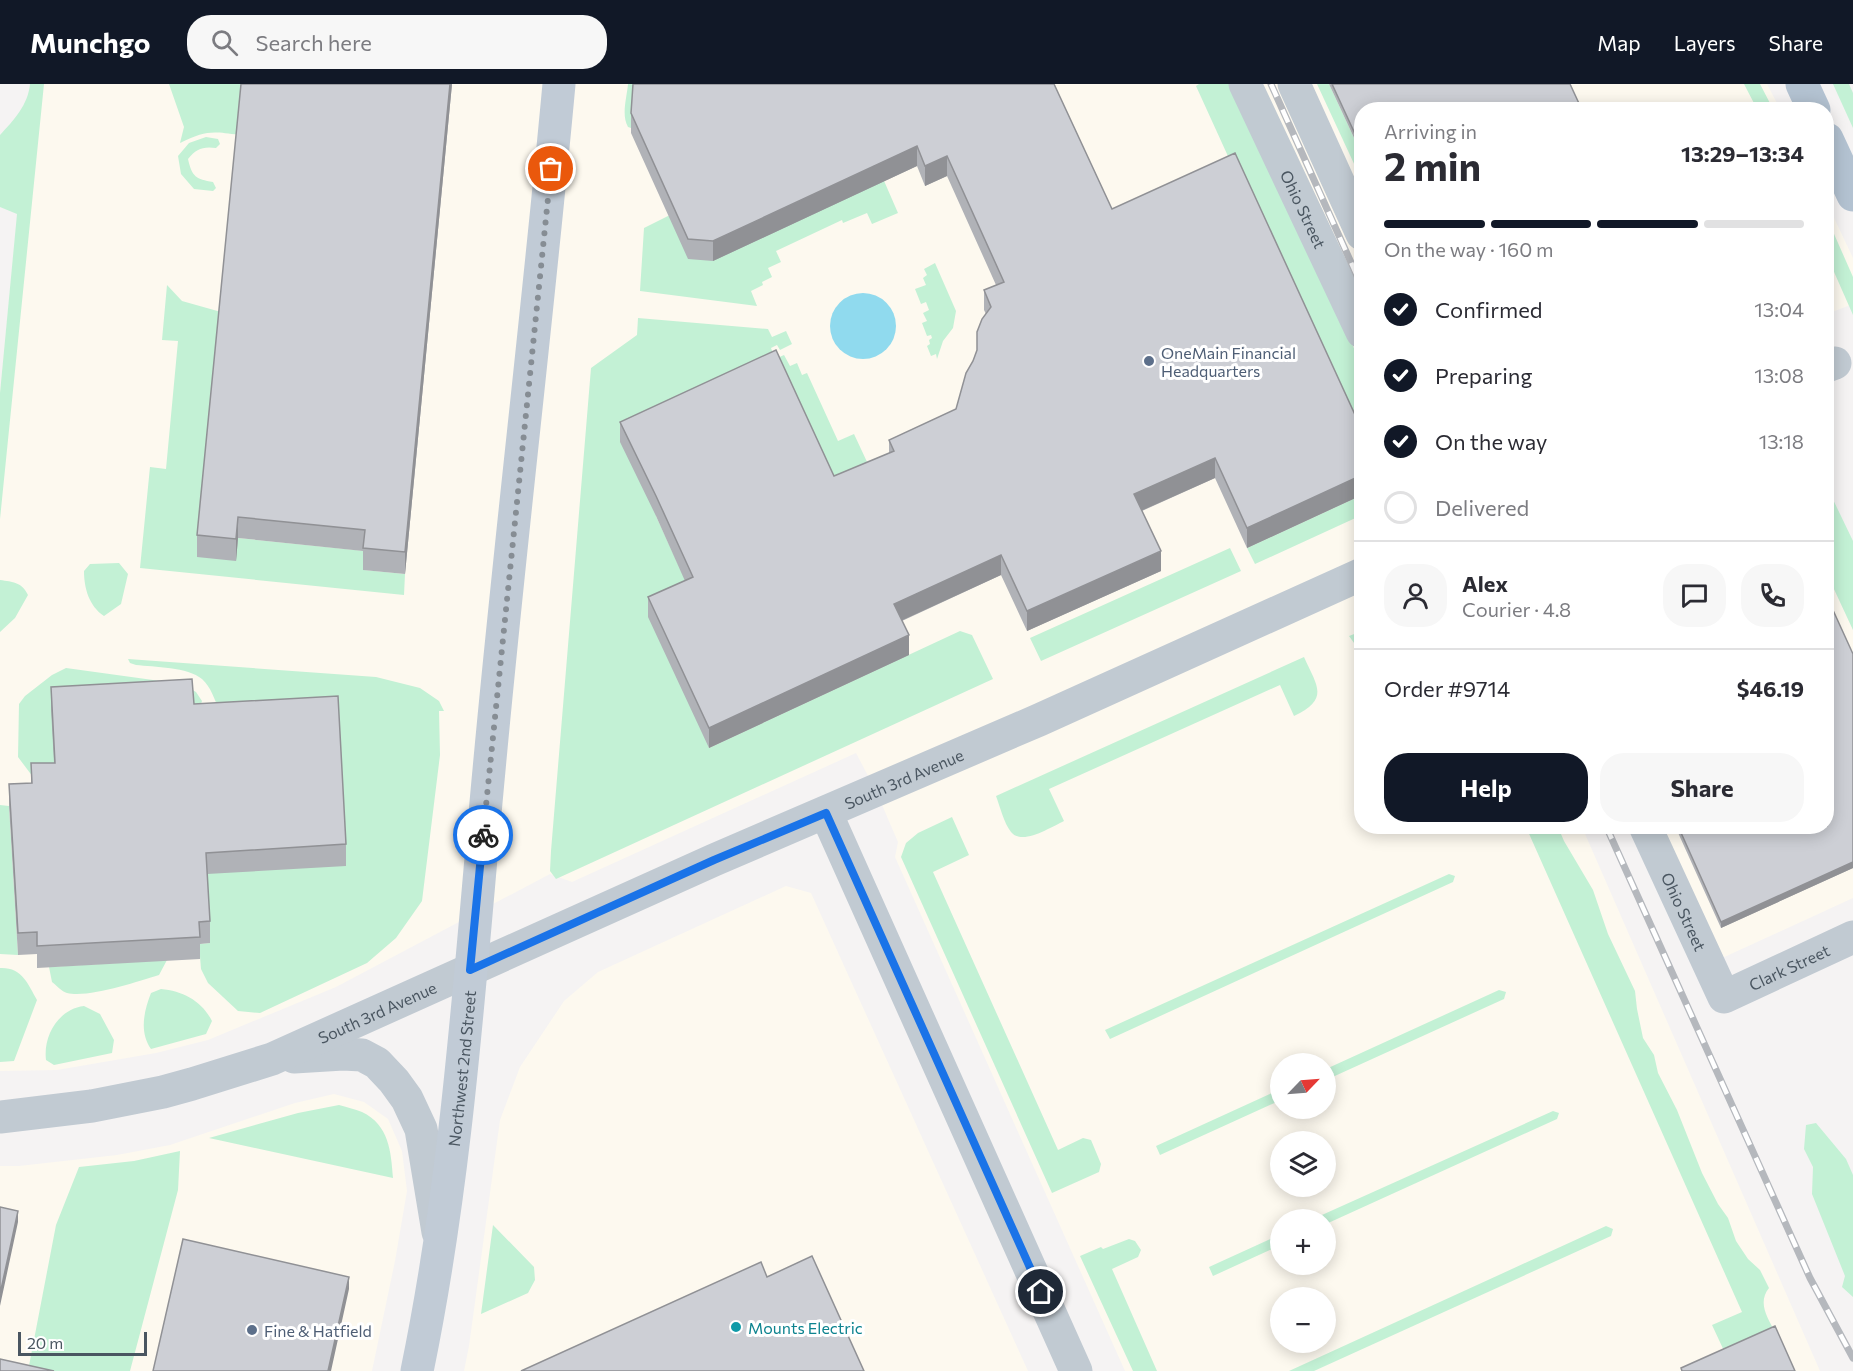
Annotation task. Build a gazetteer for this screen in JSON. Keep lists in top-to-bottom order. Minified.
{"streets":{"main road":["Northwest 2nd Street"],"street":["Ohio Street","South 3rd Avenue","Clark Street"]},"crossings":[["Ohio Street","Clark Street"],["South 3rd Avenue","Northwest 2nd Street"]],"places":["OneMain Financial Headquarters","Mounts Electric","Fine & Hatfield"],"scale_bar":"20 m","north":"top right","page":{"header":"Munchgo","search":"Search here","nav":["Map","Layers","Share"],"heading":["2 min","Arriving in","13:29–13:34"],"panel":["Alex","Courier · 4.8","Order #9714","$46.19"],"bar":"On the way · 160 m","list":[["Confirmed","13:04"],["Preparing","13:08"],["On the way","13:18"],"Delivered"],"buttons":["Help","Share"],"map_buttons":["+","−"],"scale":"20 m"}}
